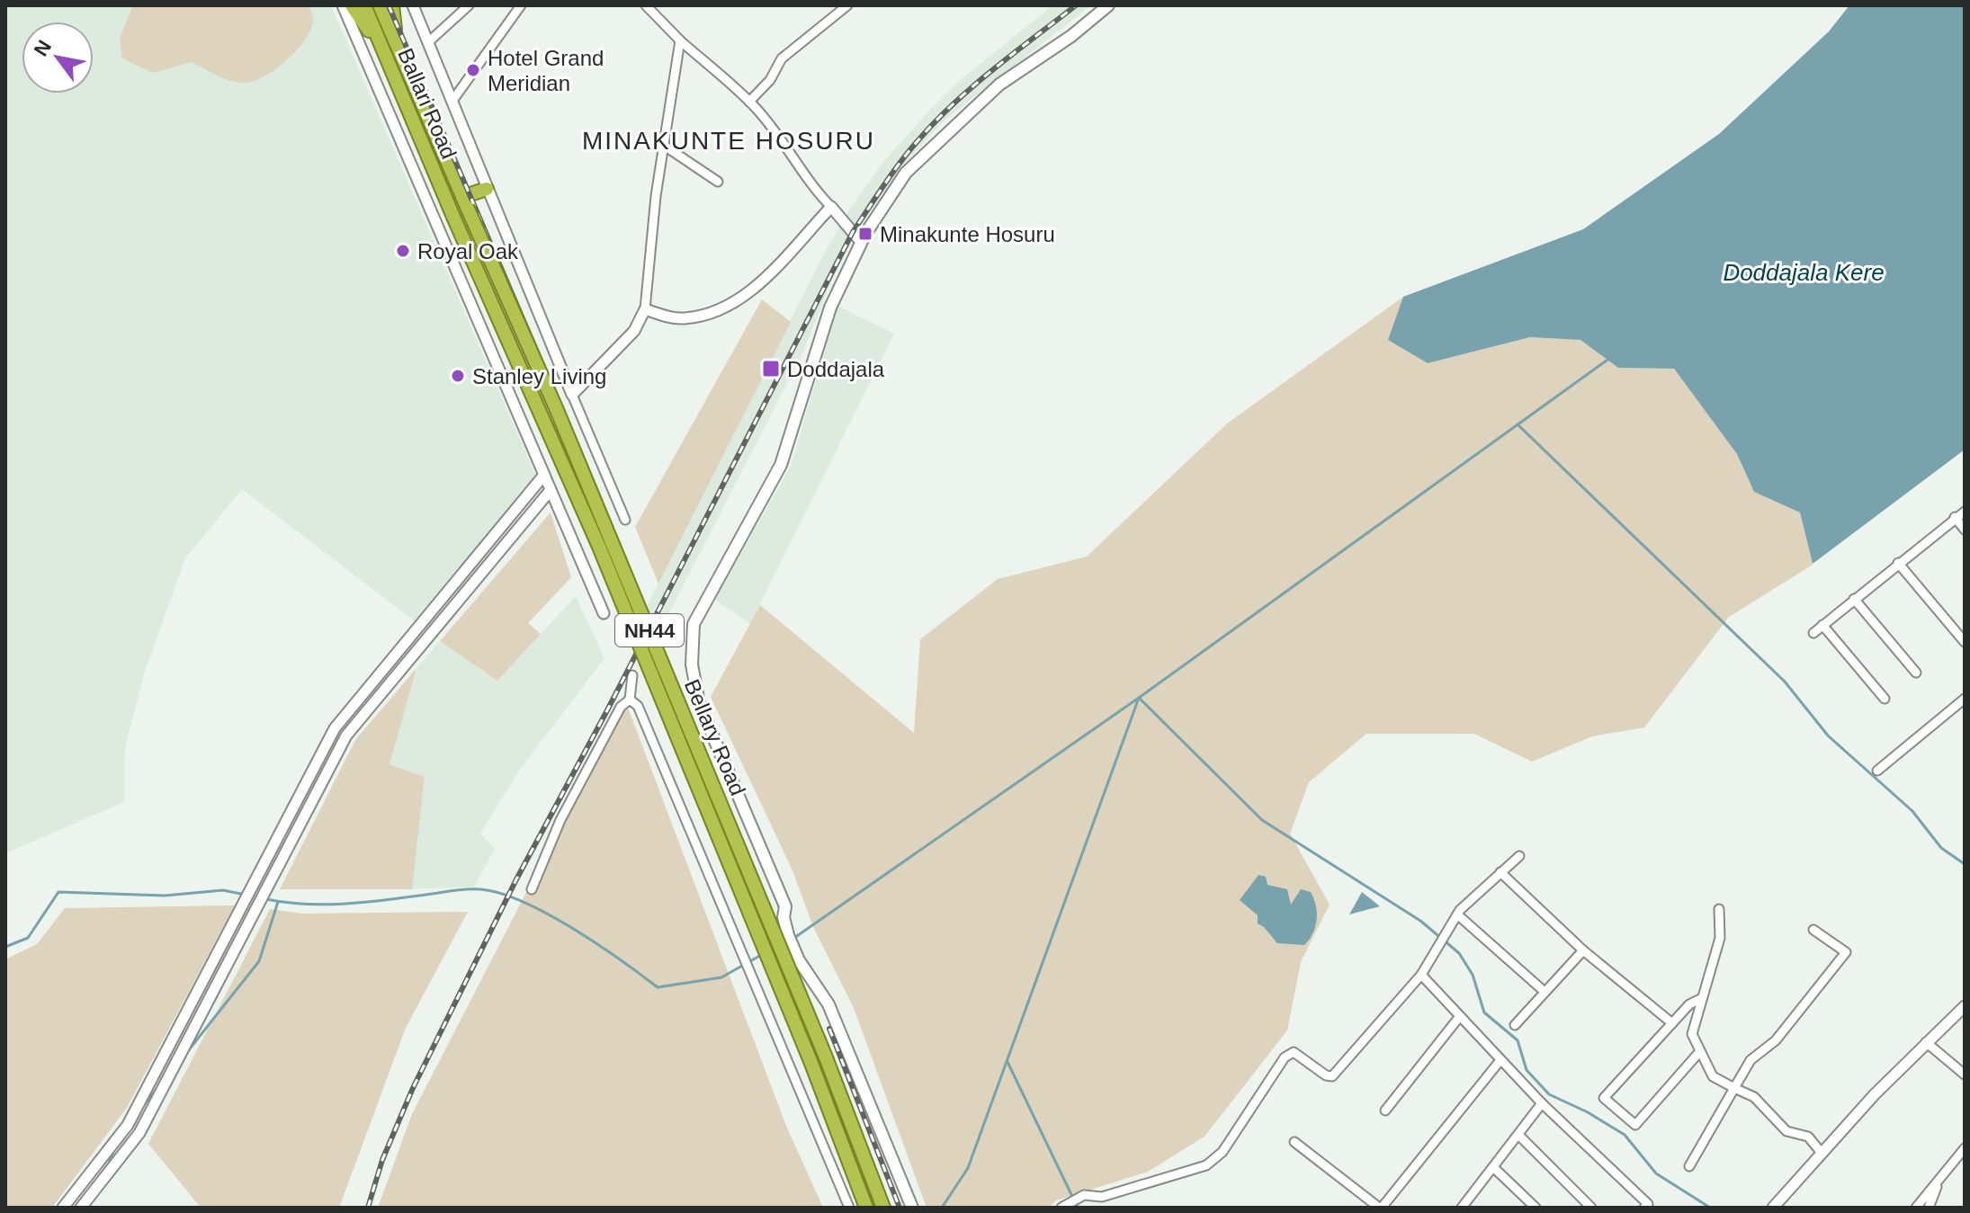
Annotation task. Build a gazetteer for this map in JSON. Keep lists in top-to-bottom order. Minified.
{"streets":{"highway":["Ballari Road","NH44","Bellary Road"]},"crossings":[["Ballari Road","Bellary Road"]],"districts":["MINAKUNTE HOSURU"],"water":["Doddajala Kere"],"places":{"other":["Hotel Grand Meridian","Royal Oak","Stanley Living"],"transit":["Minakunte Hosuru","Doddajala"]},"north":"top left"}
